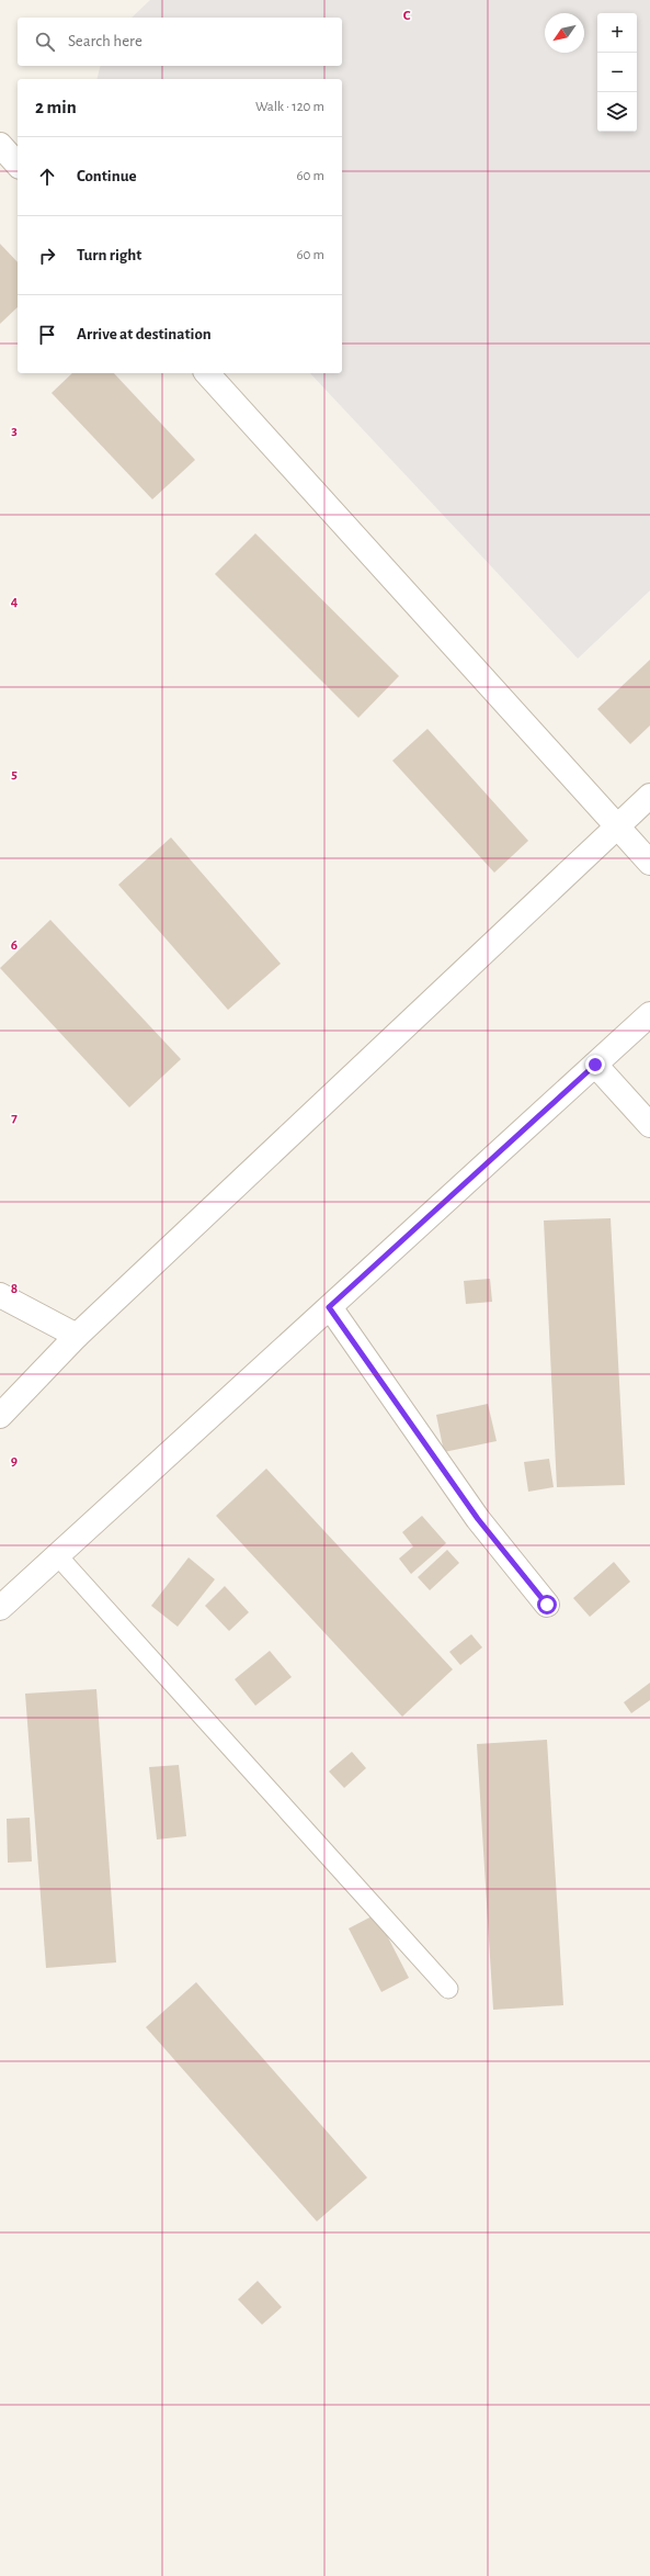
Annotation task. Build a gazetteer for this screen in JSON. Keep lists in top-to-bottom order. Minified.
{"north":"bottom left","page":{"map_buttons":["+","−"],"search":"Search here","heading":["2 min","Walk · 120 m"],"list":[["Continue","60 m"],["Turn right","60 m"],"Arrive at destination"]},"grid":{"columns":["C"],"rows":["3","4","5","6","7","8","9"]}}
